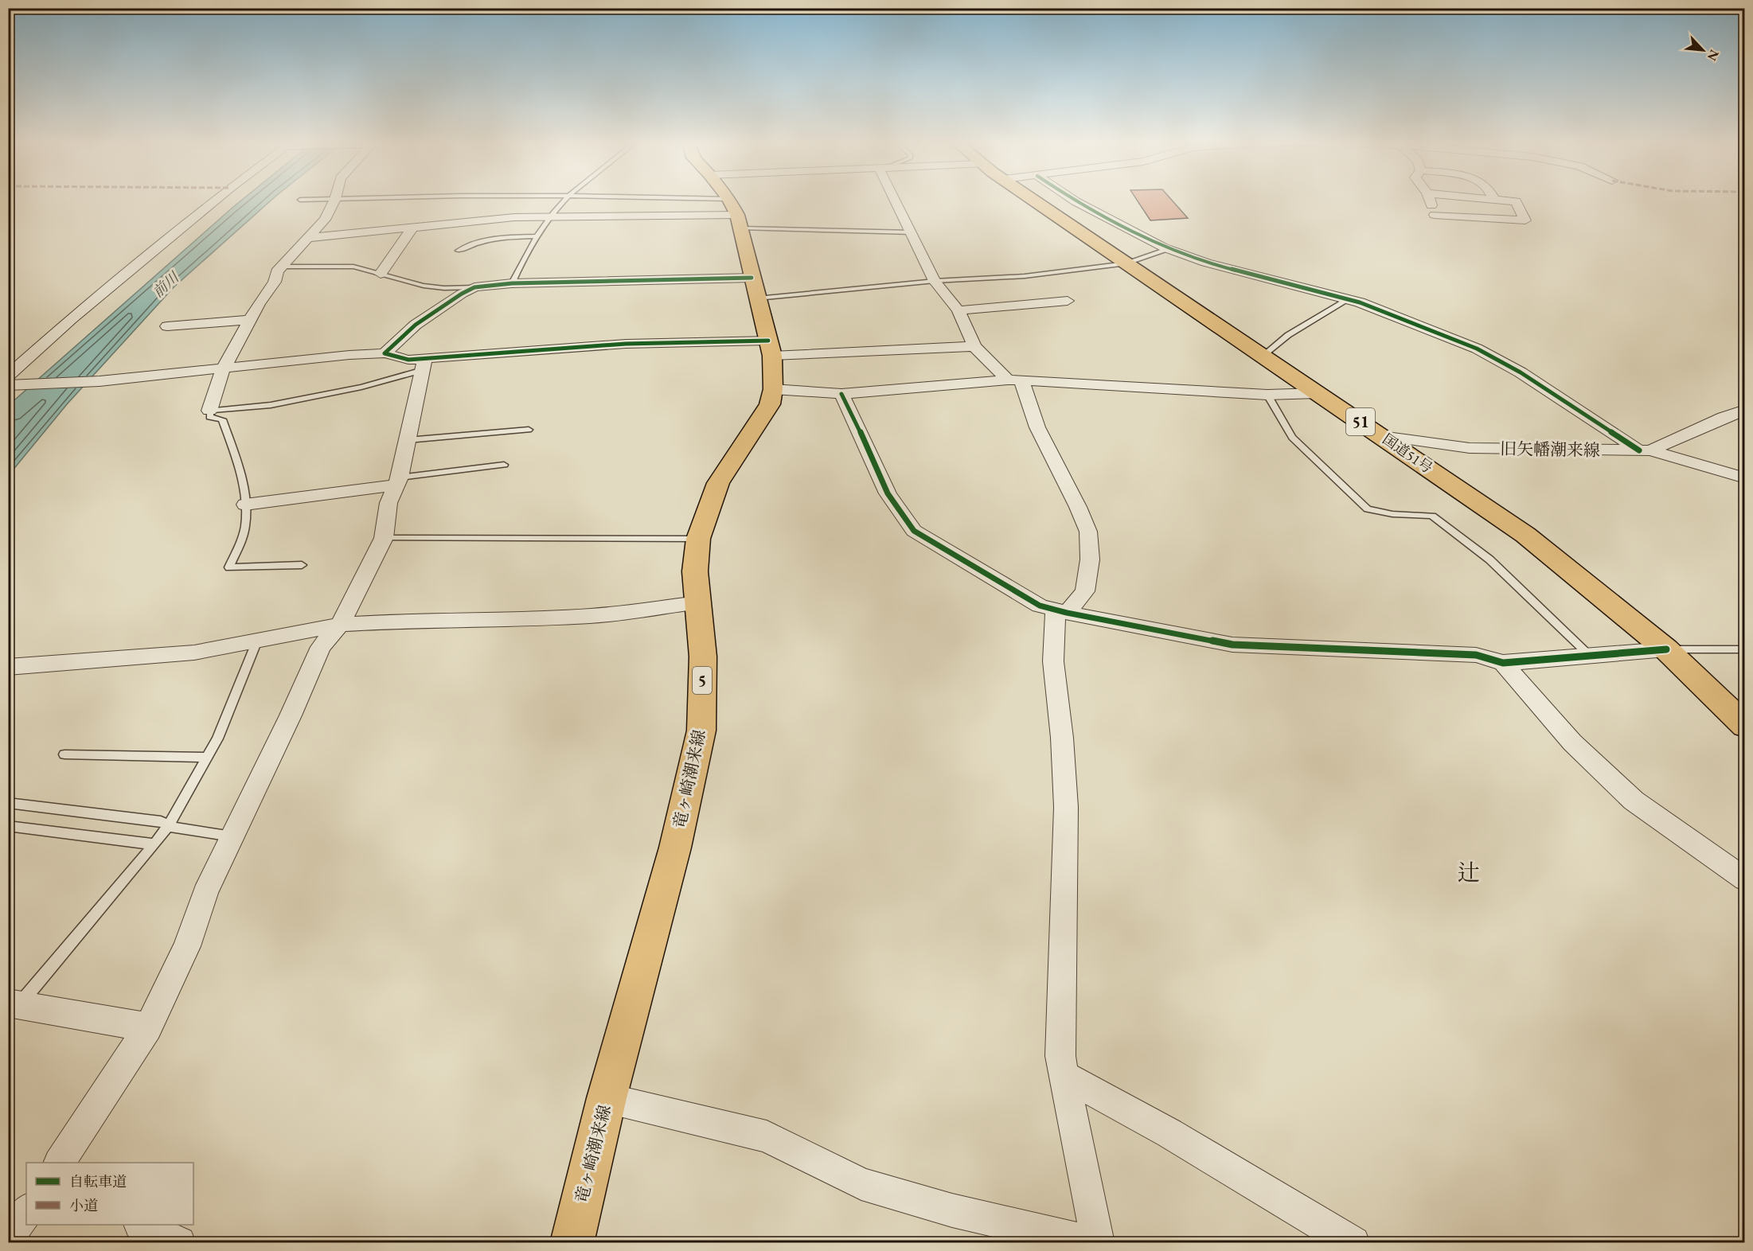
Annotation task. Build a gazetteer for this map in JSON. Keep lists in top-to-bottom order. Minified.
{"streets":{"main road":["51","国道51号","5","竜ヶ崎潮来線"],"street":["旧矢幡潮来線"]},"crossings":[["旧矢幡潮来線","国道51号"]],"districts":["辻"],"water":["前川"],"legend":["自転車道","小道"],"north":"bottom right"}
